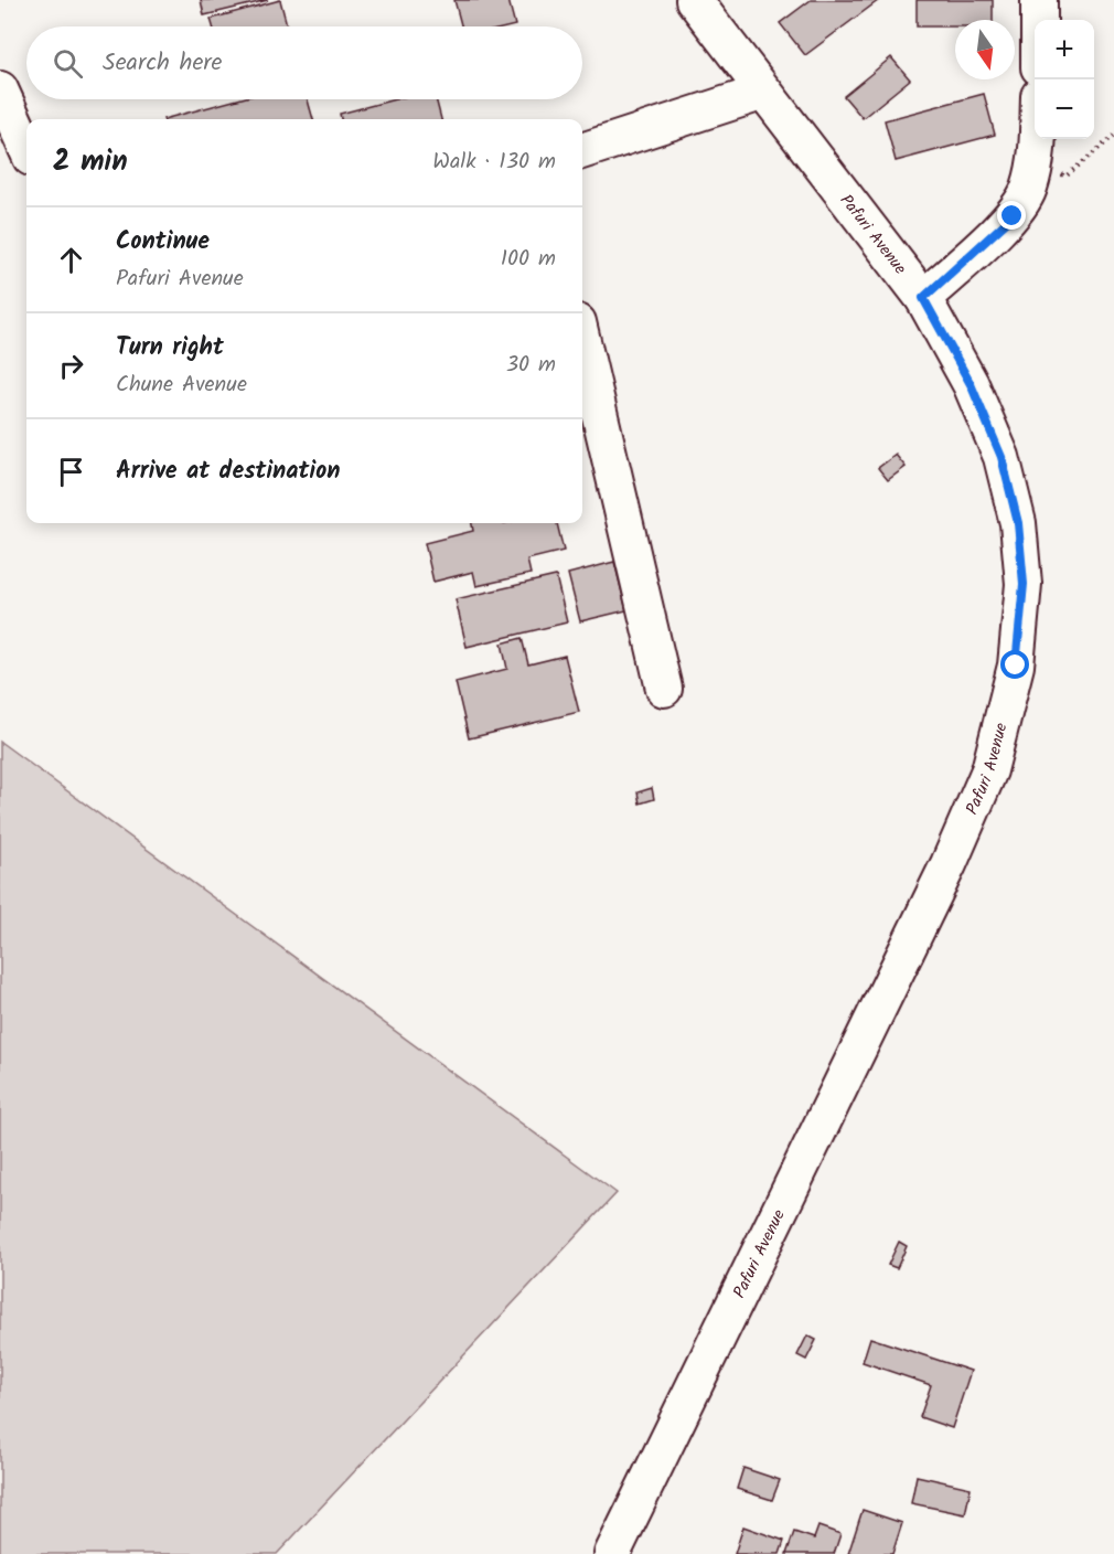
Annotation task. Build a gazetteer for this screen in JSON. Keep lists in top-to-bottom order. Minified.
{"streets":{"street":["Pafuri Avenue"]},"north":"bottom","page":{"map_buttons":["+","−"],"search":"Search here","heading":["2 min","Walk · 130 m"],"list":[["Continue","Pafuri Avenue","100 m"],["Turn right","Chune Avenue","30 m"],"Arrive at destination"]}}
